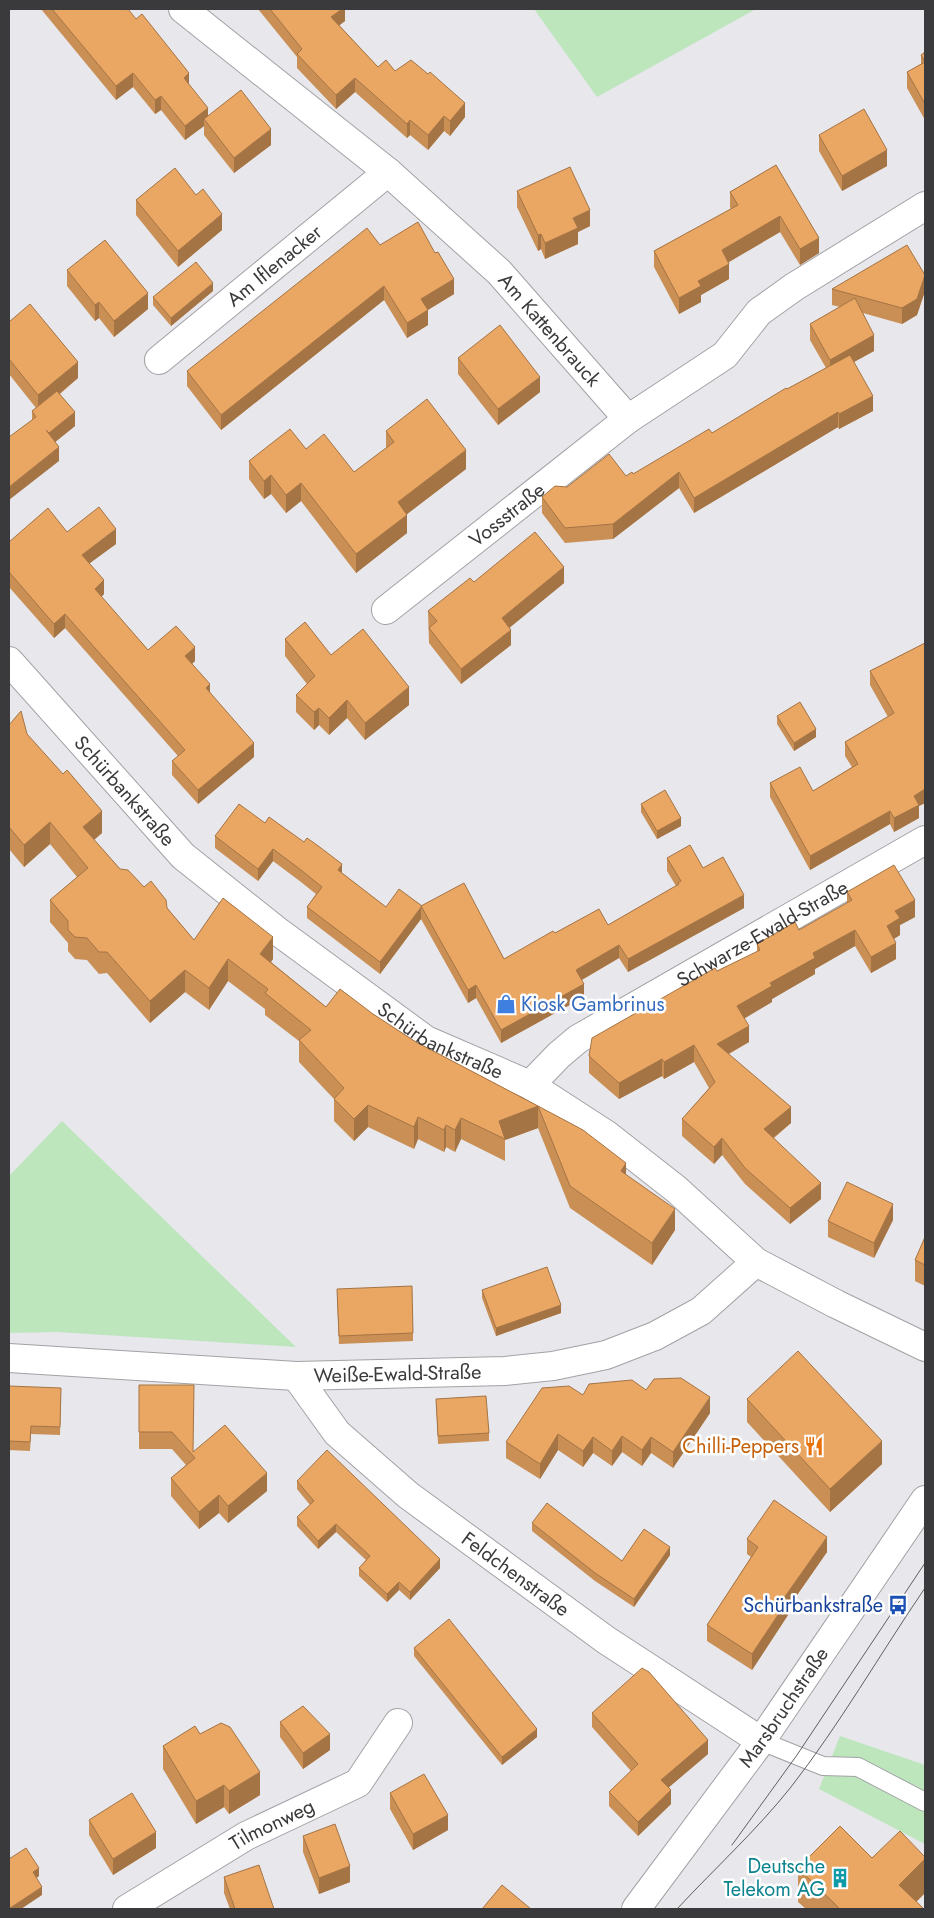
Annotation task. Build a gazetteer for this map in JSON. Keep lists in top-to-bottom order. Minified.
{"streets":{"street":["Am Iflenacker","Am Kattenbrauck","Vossstraße","Schürbankstraße","Schwarze-Ewald-Straße","Weiße-Ewald-Straße","Feldchenstraße","Marsbruchstraße","Tilmonweg"]},"crossings":[["Am Iflenacker","Am Kattenbrauck"],["Am Kattenbrauck","Vossstraße"],["Schürbankstraße","Schwarze-Ewald-Straße"],["Schürbankstraße","Weiße-Ewald-Straße"],["Weiße-Ewald-Straße","Feldchenstraße"],["Feldchenstraße","Marsbruchstraße"]],"places":{"shop":["Kiosk Gambrinus"],"restaurant":["Chilli-Peppers"],"bus stop":["Schürbankstraße"],"building":["Deutsche Telekom AG"]}}
